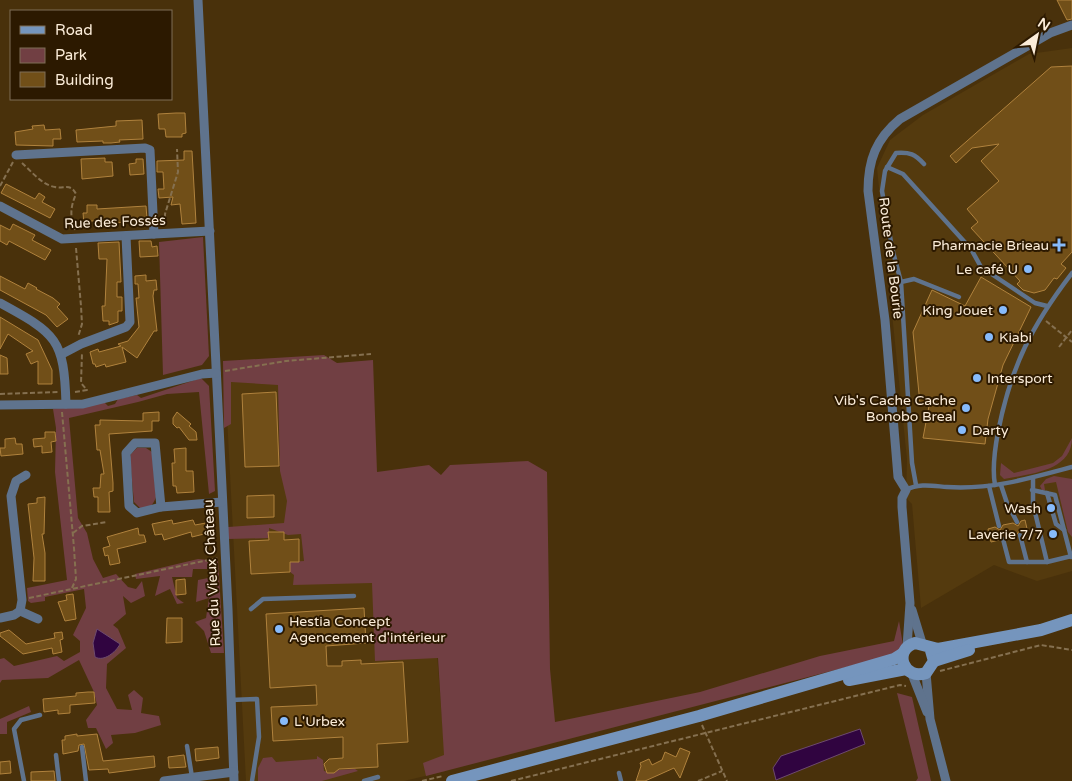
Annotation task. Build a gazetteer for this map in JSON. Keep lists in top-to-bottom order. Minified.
{"streets":{"street":["Rue des Fossés","Route de la Bourie","Rue du Vieux Château"]},"crossings":[["Rue des Fossés","Rue du Vieux Château"]],"places":{"health":["Pharmacie Brieau"],"other":["Le café U","King Jouet","Kiabi","Intersport","Vib's Cache Cache Bonobo Breal","Darty","Wash","Laverie 7/7","Hestia Concept Agencement d'intérieur","L'Urbex"]},"legend":["Road","Park","Building"],"north":"top right"}
